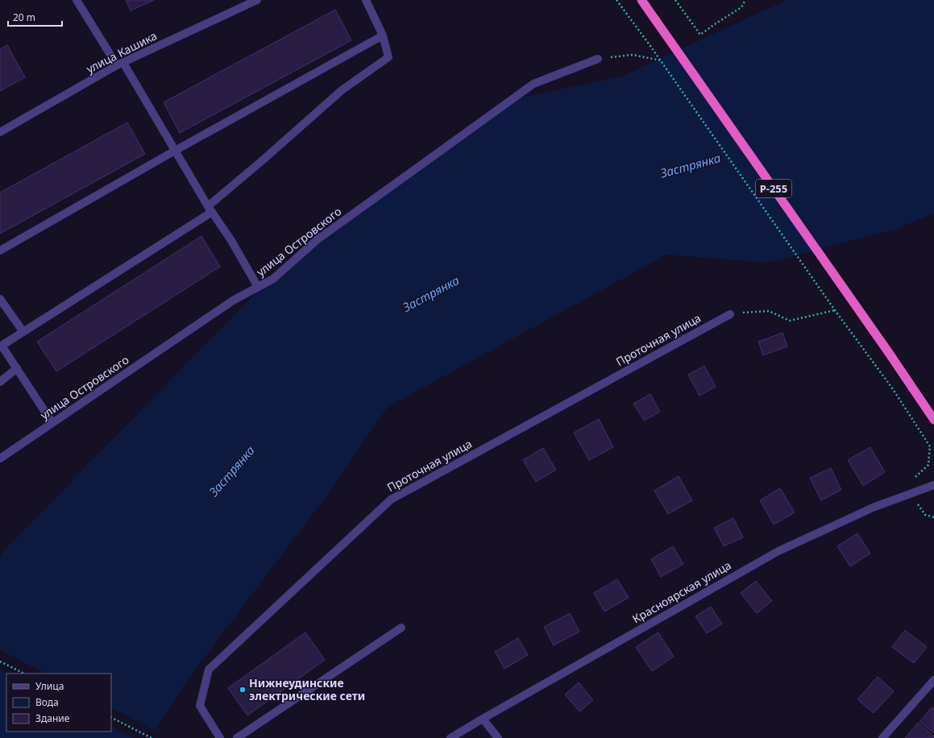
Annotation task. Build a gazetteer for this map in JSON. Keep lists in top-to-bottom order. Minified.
{"streets":{"highway":["Р-255"],"street":["улица Кашика","улица Островского","Проточная улица","Красноярская улица"]},"water":["Застрянка"],"places":["Нижнеудинские электрические сети"],"legend":["Улица","Вода","Здание"],"scale_bar":"20 m"}
